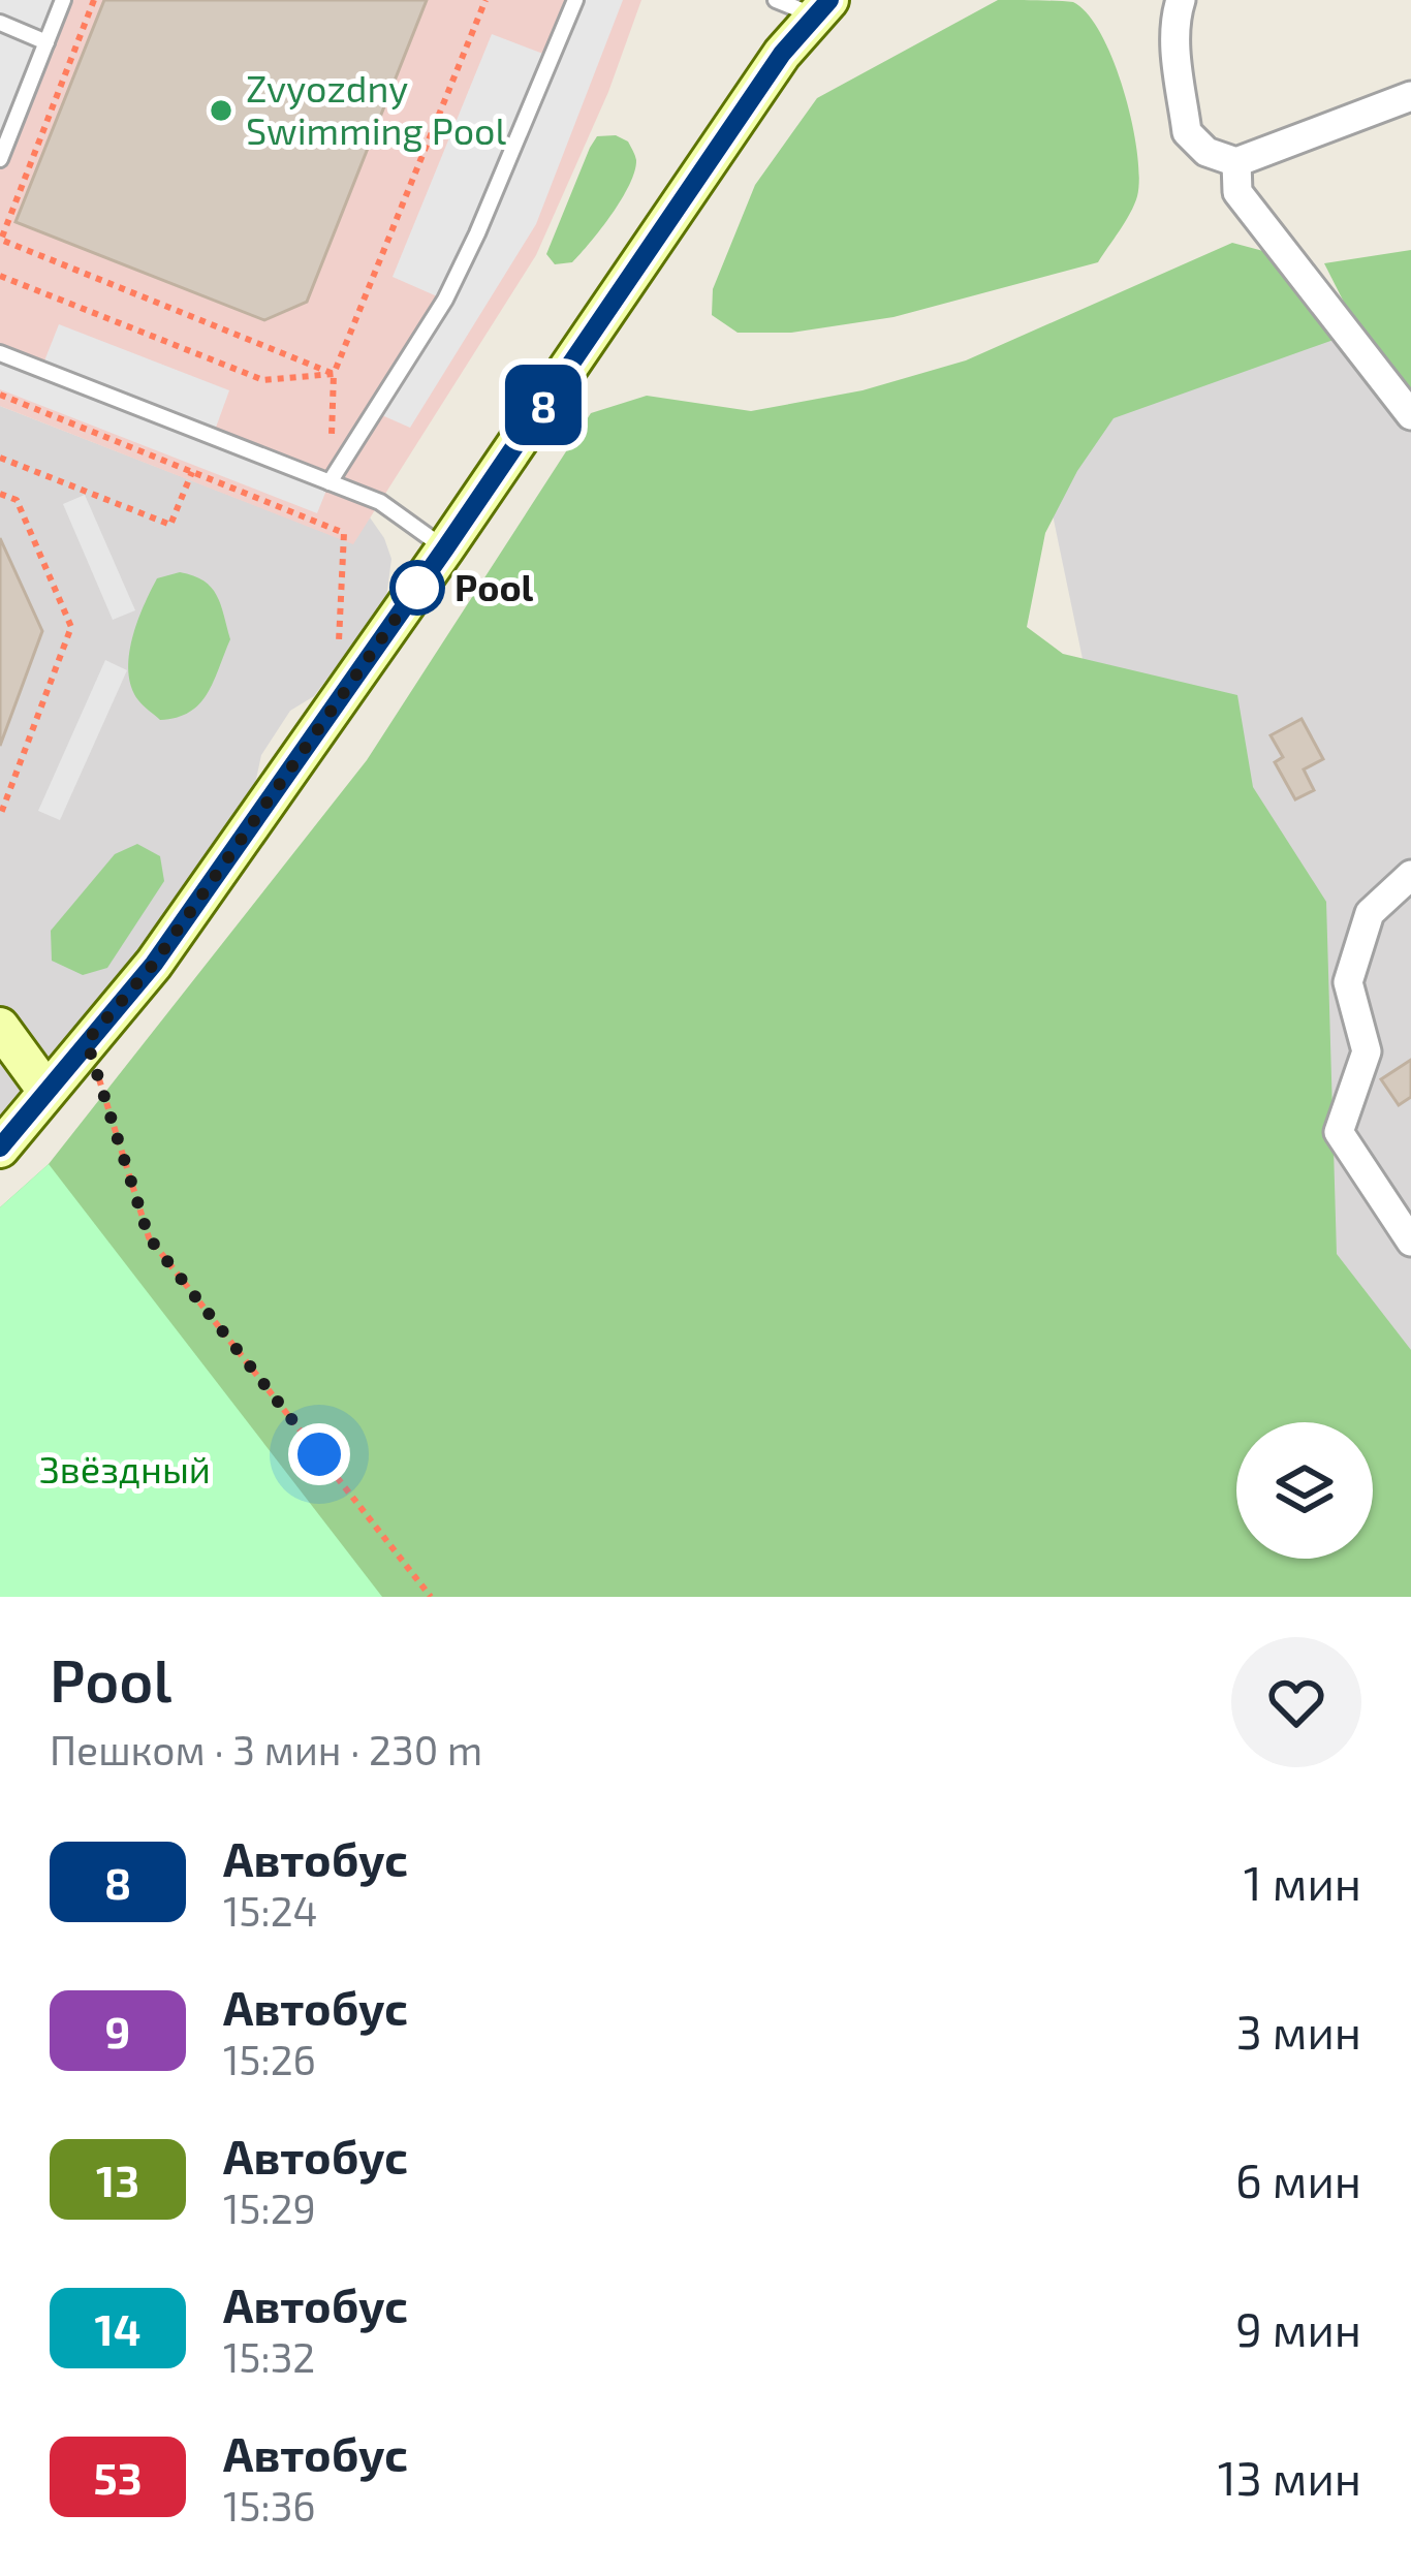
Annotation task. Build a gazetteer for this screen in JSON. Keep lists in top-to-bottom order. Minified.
{"parks":["Звёздный"],"places":["Zvyozdny Swimming Pool","Pool"],"lines":["bus line 8"],"page":{"on_map":"8","heading":["Pool","Пешком · 3 мин · 230 m"],"list":[{"mark":"8","name":"Автобус","note":"15:24","value":"1 мин"},{"mark":"9","name":"Автобус","note":"15:26","value":"3 мин"},{"mark":"13","name":"Автобус","note":"15:29","value":"6 мин"},{"mark":"14","name":"Автобус","note":"15:32","value":"9 мин"},{"mark":"53","name":"Автобус","note":"15:36","value":"13 мин"}]}}
